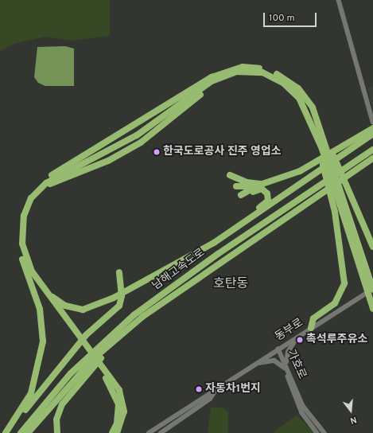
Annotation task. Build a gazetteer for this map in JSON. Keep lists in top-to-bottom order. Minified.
{"streets":{"highway":["남해고속도로"],"street":["동부로","가호로"]},"crossings":[["동부로","가호로"]],"districts":["호탄동"],"places":["한국도로공사 진주 영업소","촉석루주유소","자동차1번지"],"scale_bar":"100 m","north":"bottom"}
